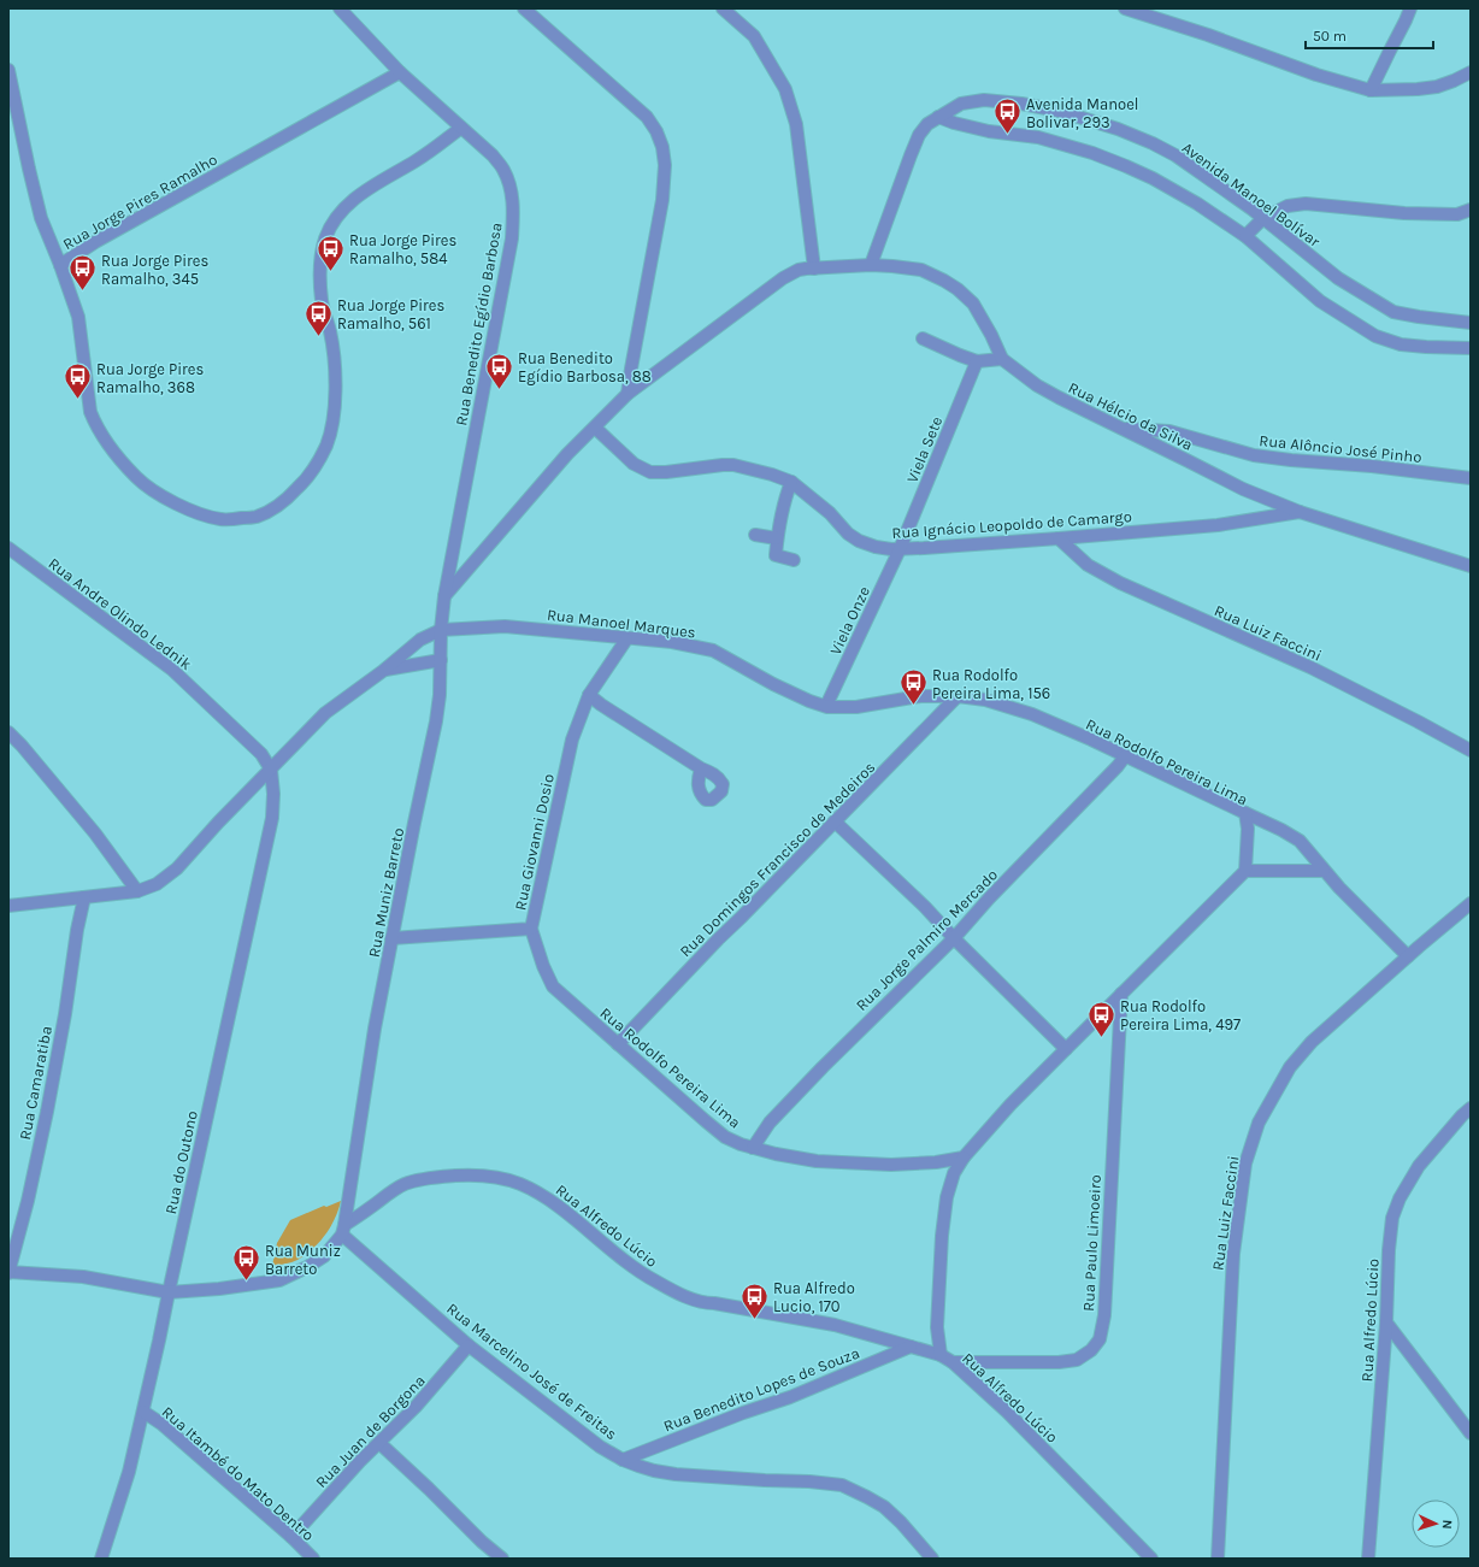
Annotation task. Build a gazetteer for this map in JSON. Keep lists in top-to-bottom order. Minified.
{"streets":{"street":["Avenida Manoel Bolívar","Rua Jorge Pires Ramalho","Rua Benedito Egídio Barbosa","Rua Hélcio da Silva","Rua Alôncio José Pinho","Viela Sete","Rua Ignácio Leopoldo de Camargo","Rua Andre Olindo Lednik","Viela Onze","Rua Manoel Marques","Rua Luiz Faccini","Rua Rodolfo Pereira Lima","Rua Giovanni Dosio","Rua Domingos Francisco de Medeiros","Rua Muniz Barreto","Rua Jorge Palmiro Mercado","Rua Camaratiba","Rua do Outono","Rua Alfredo Lúcio","Rua Paulo Limoeiro","Rua Marcelino José de Freitas","Rua Benedito Lopes de Souza","Rua Juan de Borgona","Rua Itambé do Mato Dentro"]},"crossings":[["Avenida Manoel Bolívar","Rua Hélcio da Silva"],["Rua Jorge Pires Ramalho","Rua Benedito Egídio Barbosa"],["Rua Benedito Egídio Barbosa","Rua Hélcio da Silva"],["Rua Benedito Egídio Barbosa","Rua Muniz Barreto"],["Rua Hélcio da Silva","Rua Alôncio José Pinho"],["Rua Hélcio da Silva","Rua Ignácio Leopoldo de Camargo"],["Rua Hélcio da Silva","Rua Muniz Barreto"],["Viela Sete","Rua Ignácio Leopoldo de Camargo"],["Viela Sete","Viela Onze"],["Rua Ignácio Leopoldo de Camargo","Viela Onze"],["Rua Ignácio Leopoldo de Camargo","Rua Luiz Faccini"],["Rua Andre Olindo Lednik","Rua do Outono"],["Viela Onze","Rua Rodolfo Pereira Lima"],["Rua Manoel Marques","Rua Rodolfo Pereira Lima"],["Rua Manoel Marques","Rua Giovanni Dosio"],["Rua Manoel Marques","Rua Muniz Barreto"],["Rua Rodolfo Pereira Lima","Rua Giovanni Dosio"],["Rua Rodolfo Pereira Lima","Rua Domingos Francisco de Medeiros"],["Rua Rodolfo Pereira Lima","Rua Jorge Palmiro Mercado"],["Rua Giovanni Dosio","Rua Muniz Barreto"],["Rua Muniz Barreto","Rua Alfredo Lúcio"],["Rua Muniz Barreto","Rua Marcelino José de Freitas"],["Rua do Outono","Rua Itambé do Mato Dentro"],["Rua Alfredo Lúcio","Rua Paulo Limoeiro"],["Rua Alfredo Lúcio","Rua Marcelino José de Freitas"],["Rua Alfredo Lúcio","Rua Benedito Lopes de Souza"],["Rua Marcelino José de Freitas","Rua Benedito Lopes de Souza"],["Rua Marcelino José de Freitas","Rua Juan de Borgona"],["Rua Juan de Borgona","Rua Itambé do Mato Dentro"]],"places":{"bus stop":["Avenida Manoel Bolivar, 293","Rua Jorge Pires Ramalho, 584","Rua Jorge Pires Ramalho, 345","Rua Jorge Pires Ramalho, 561","Rua Benedito Egídio Barbosa, 88","Rua Jorge Pires Ramalho, 368","Rua Rodolfo Pereira Lima, 156","Rua Rodolfo Pereira Lima, 497","Rua Muniz Barreto","Rua Alfredo Lucio, 170"]},"scale_bar":"50 m","north":"right"}
